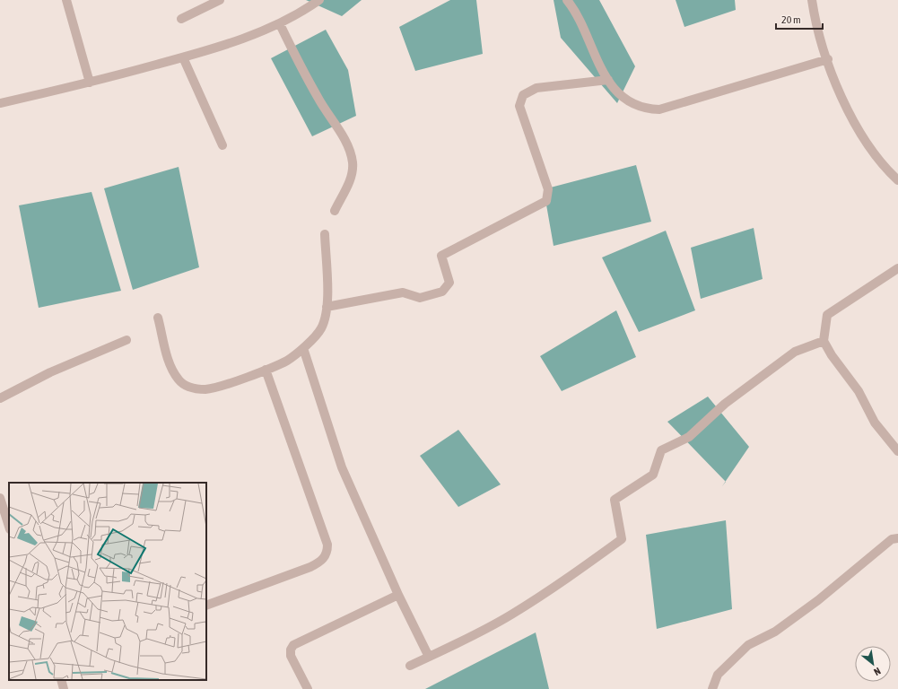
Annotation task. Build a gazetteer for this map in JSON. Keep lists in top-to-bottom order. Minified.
{"scale_bar":"20 m","north":"bottom right"}
